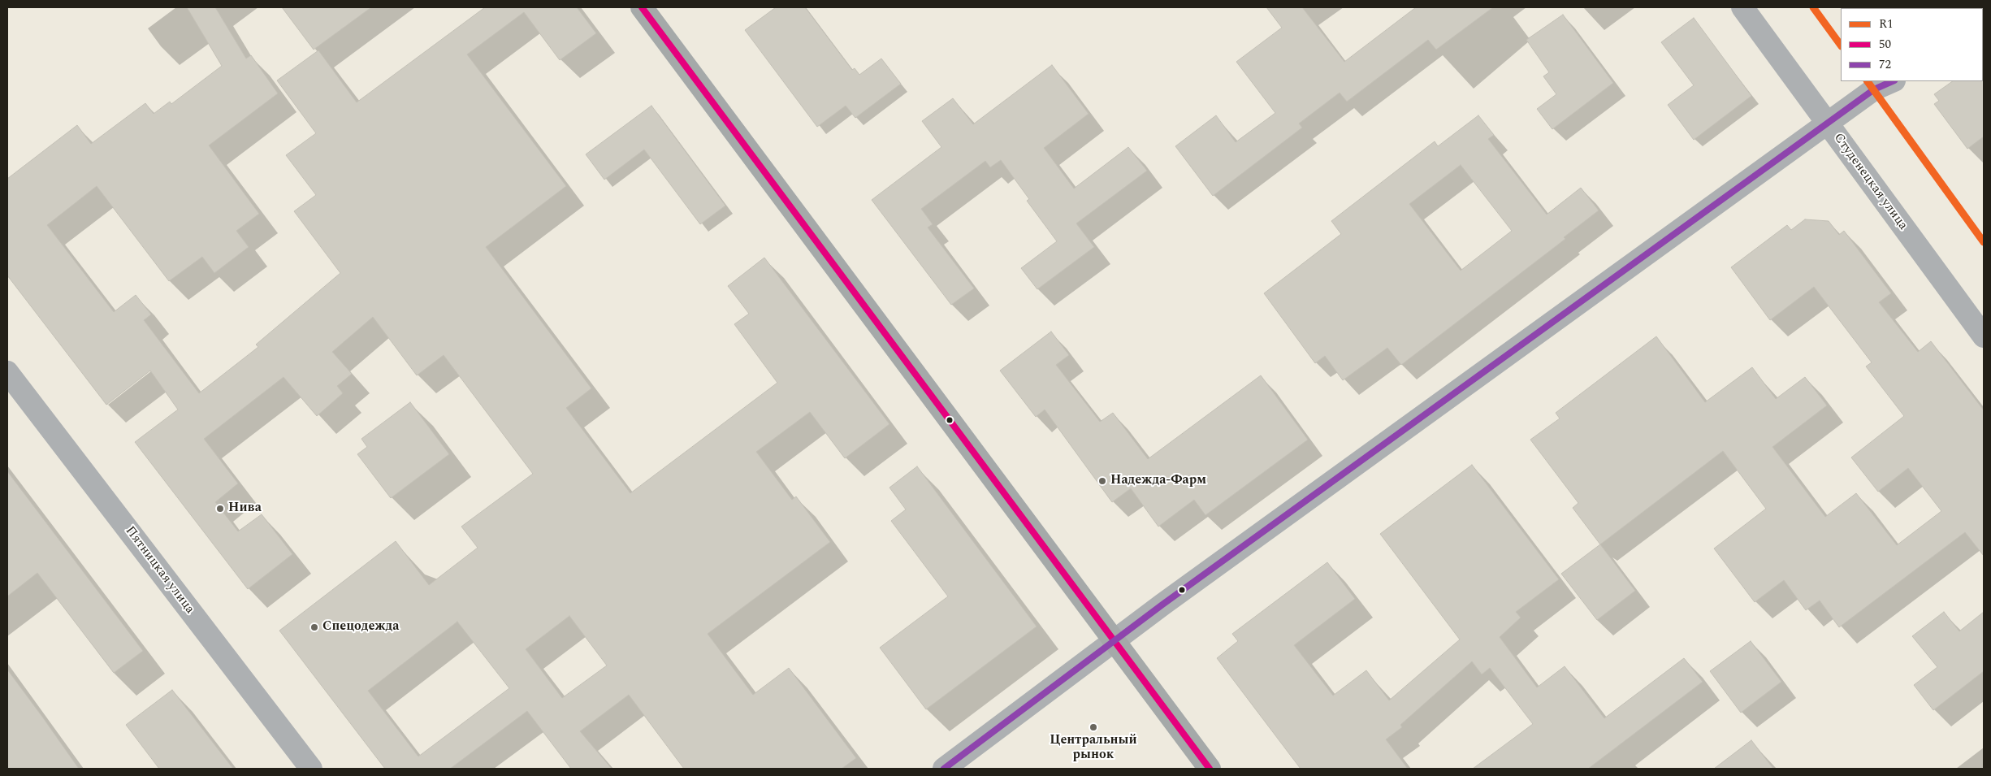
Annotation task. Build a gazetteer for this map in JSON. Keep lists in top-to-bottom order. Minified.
{"streets":{"street":["Студенецкая улица","Пятницкая улица"]},"places":["Надежда-Фарм","Нива","Спецодежда","Центральный рынок"],"lines":["transit line R1","transit line 50","transit line 72"],"legend":["R1","50","72"]}
